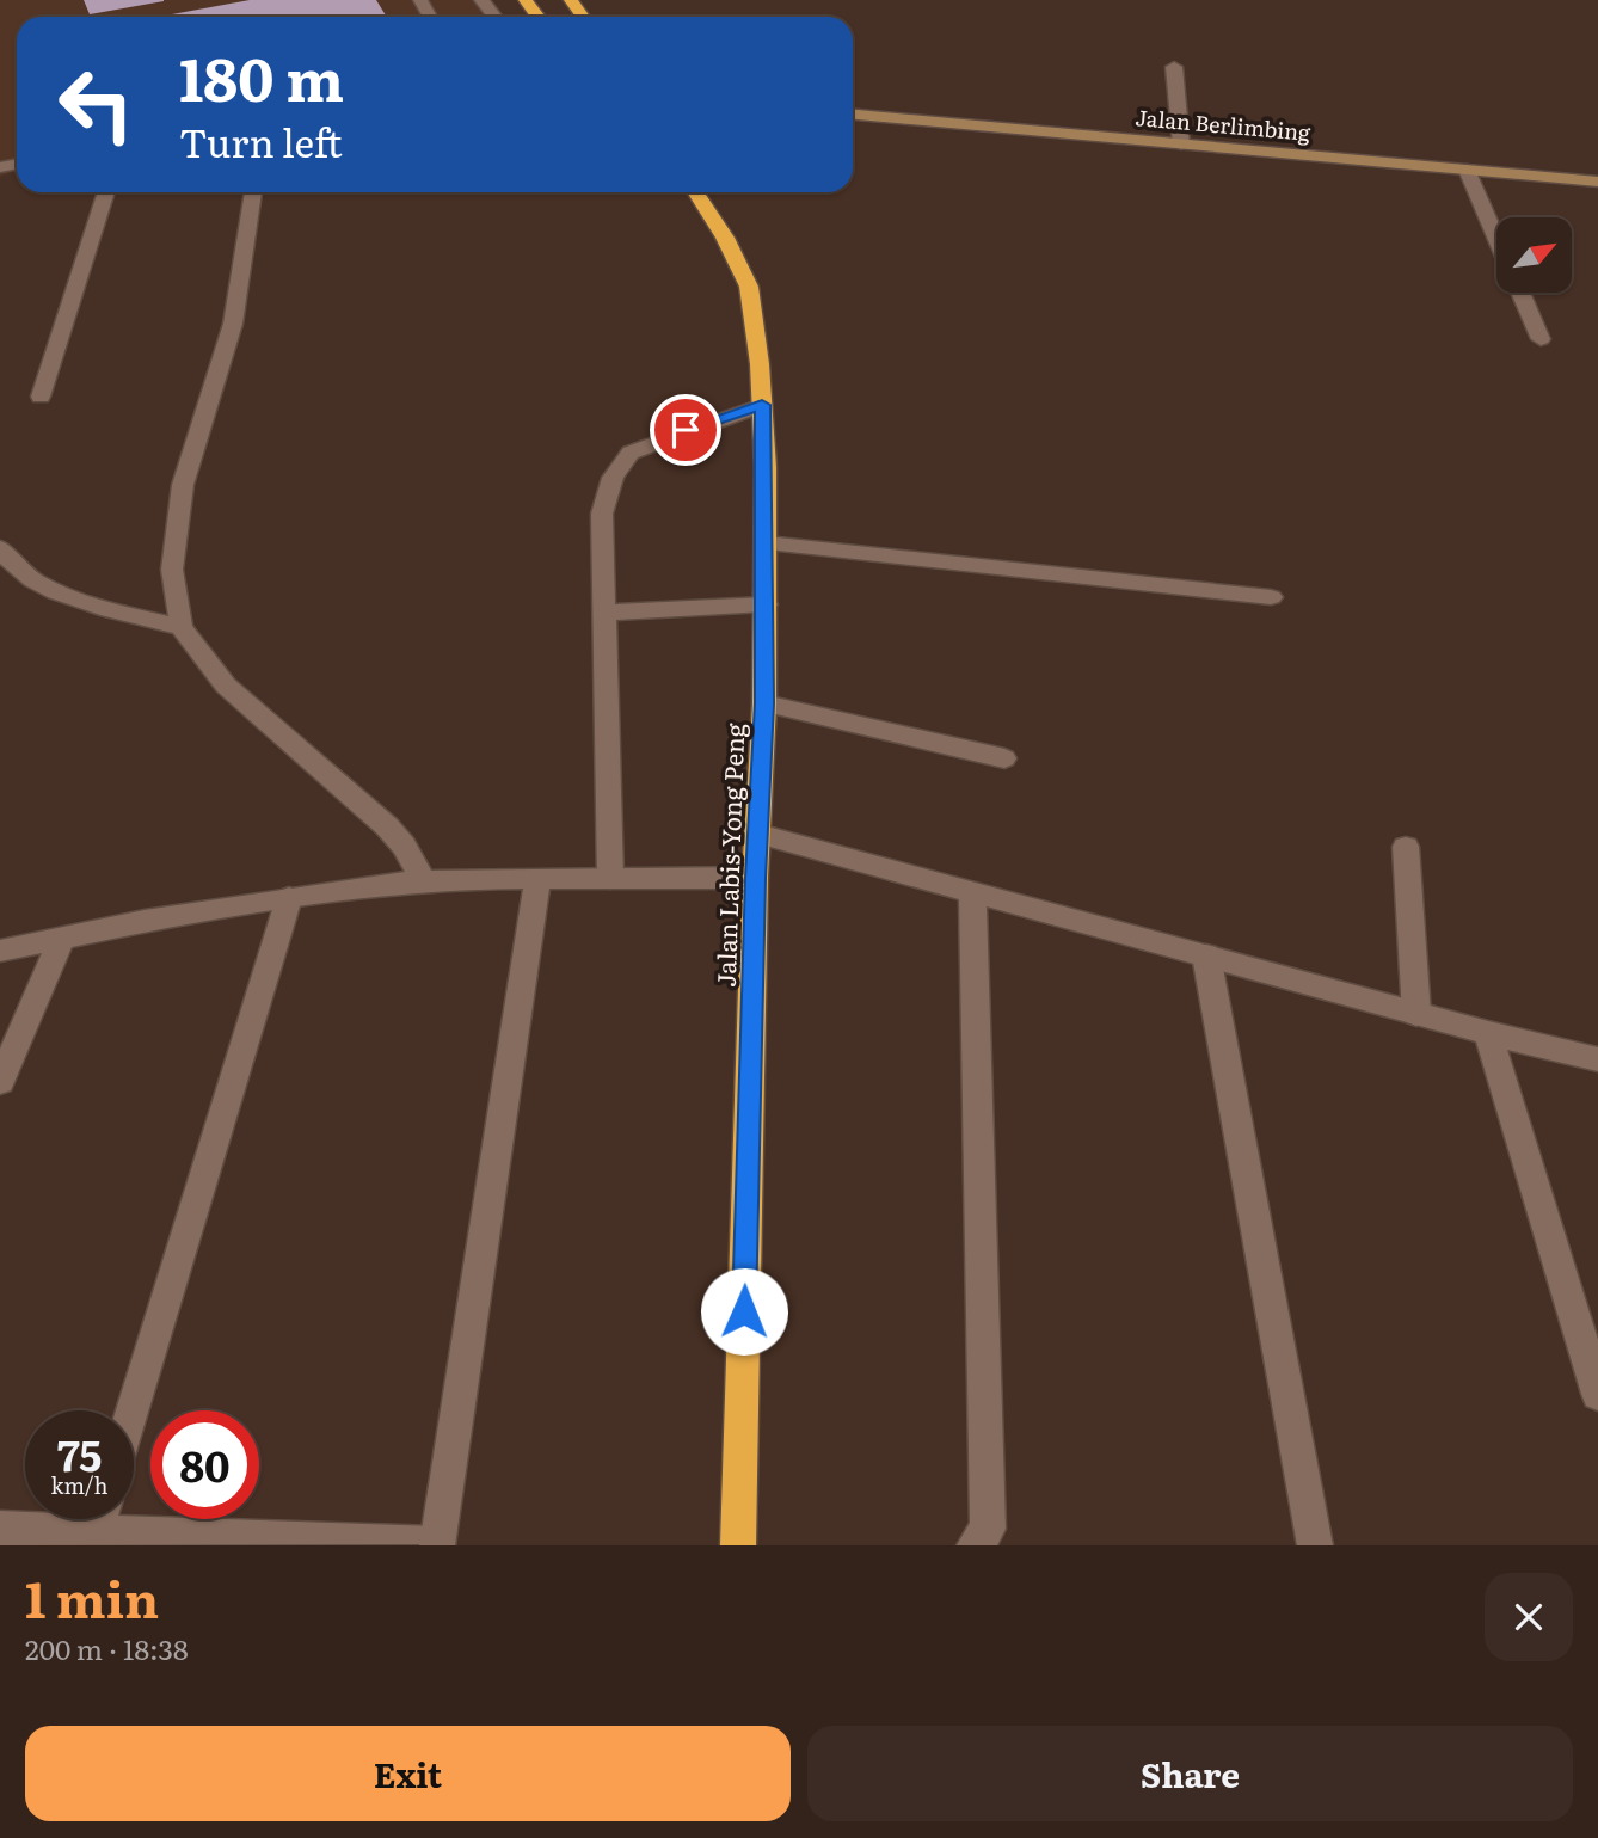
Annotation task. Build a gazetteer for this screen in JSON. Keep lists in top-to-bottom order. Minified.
{"streets":{"highway":["Jalan Labis-Yong Peng"],"street":["Jalan Berlimbing"]},"north":"top right","page":{"turn":["180 m","Turn left"],"speed":"75 km/h","limit":"80","heading":["1 min","200 m · 18:38"],"buttons":["Exit","Share"]}}
